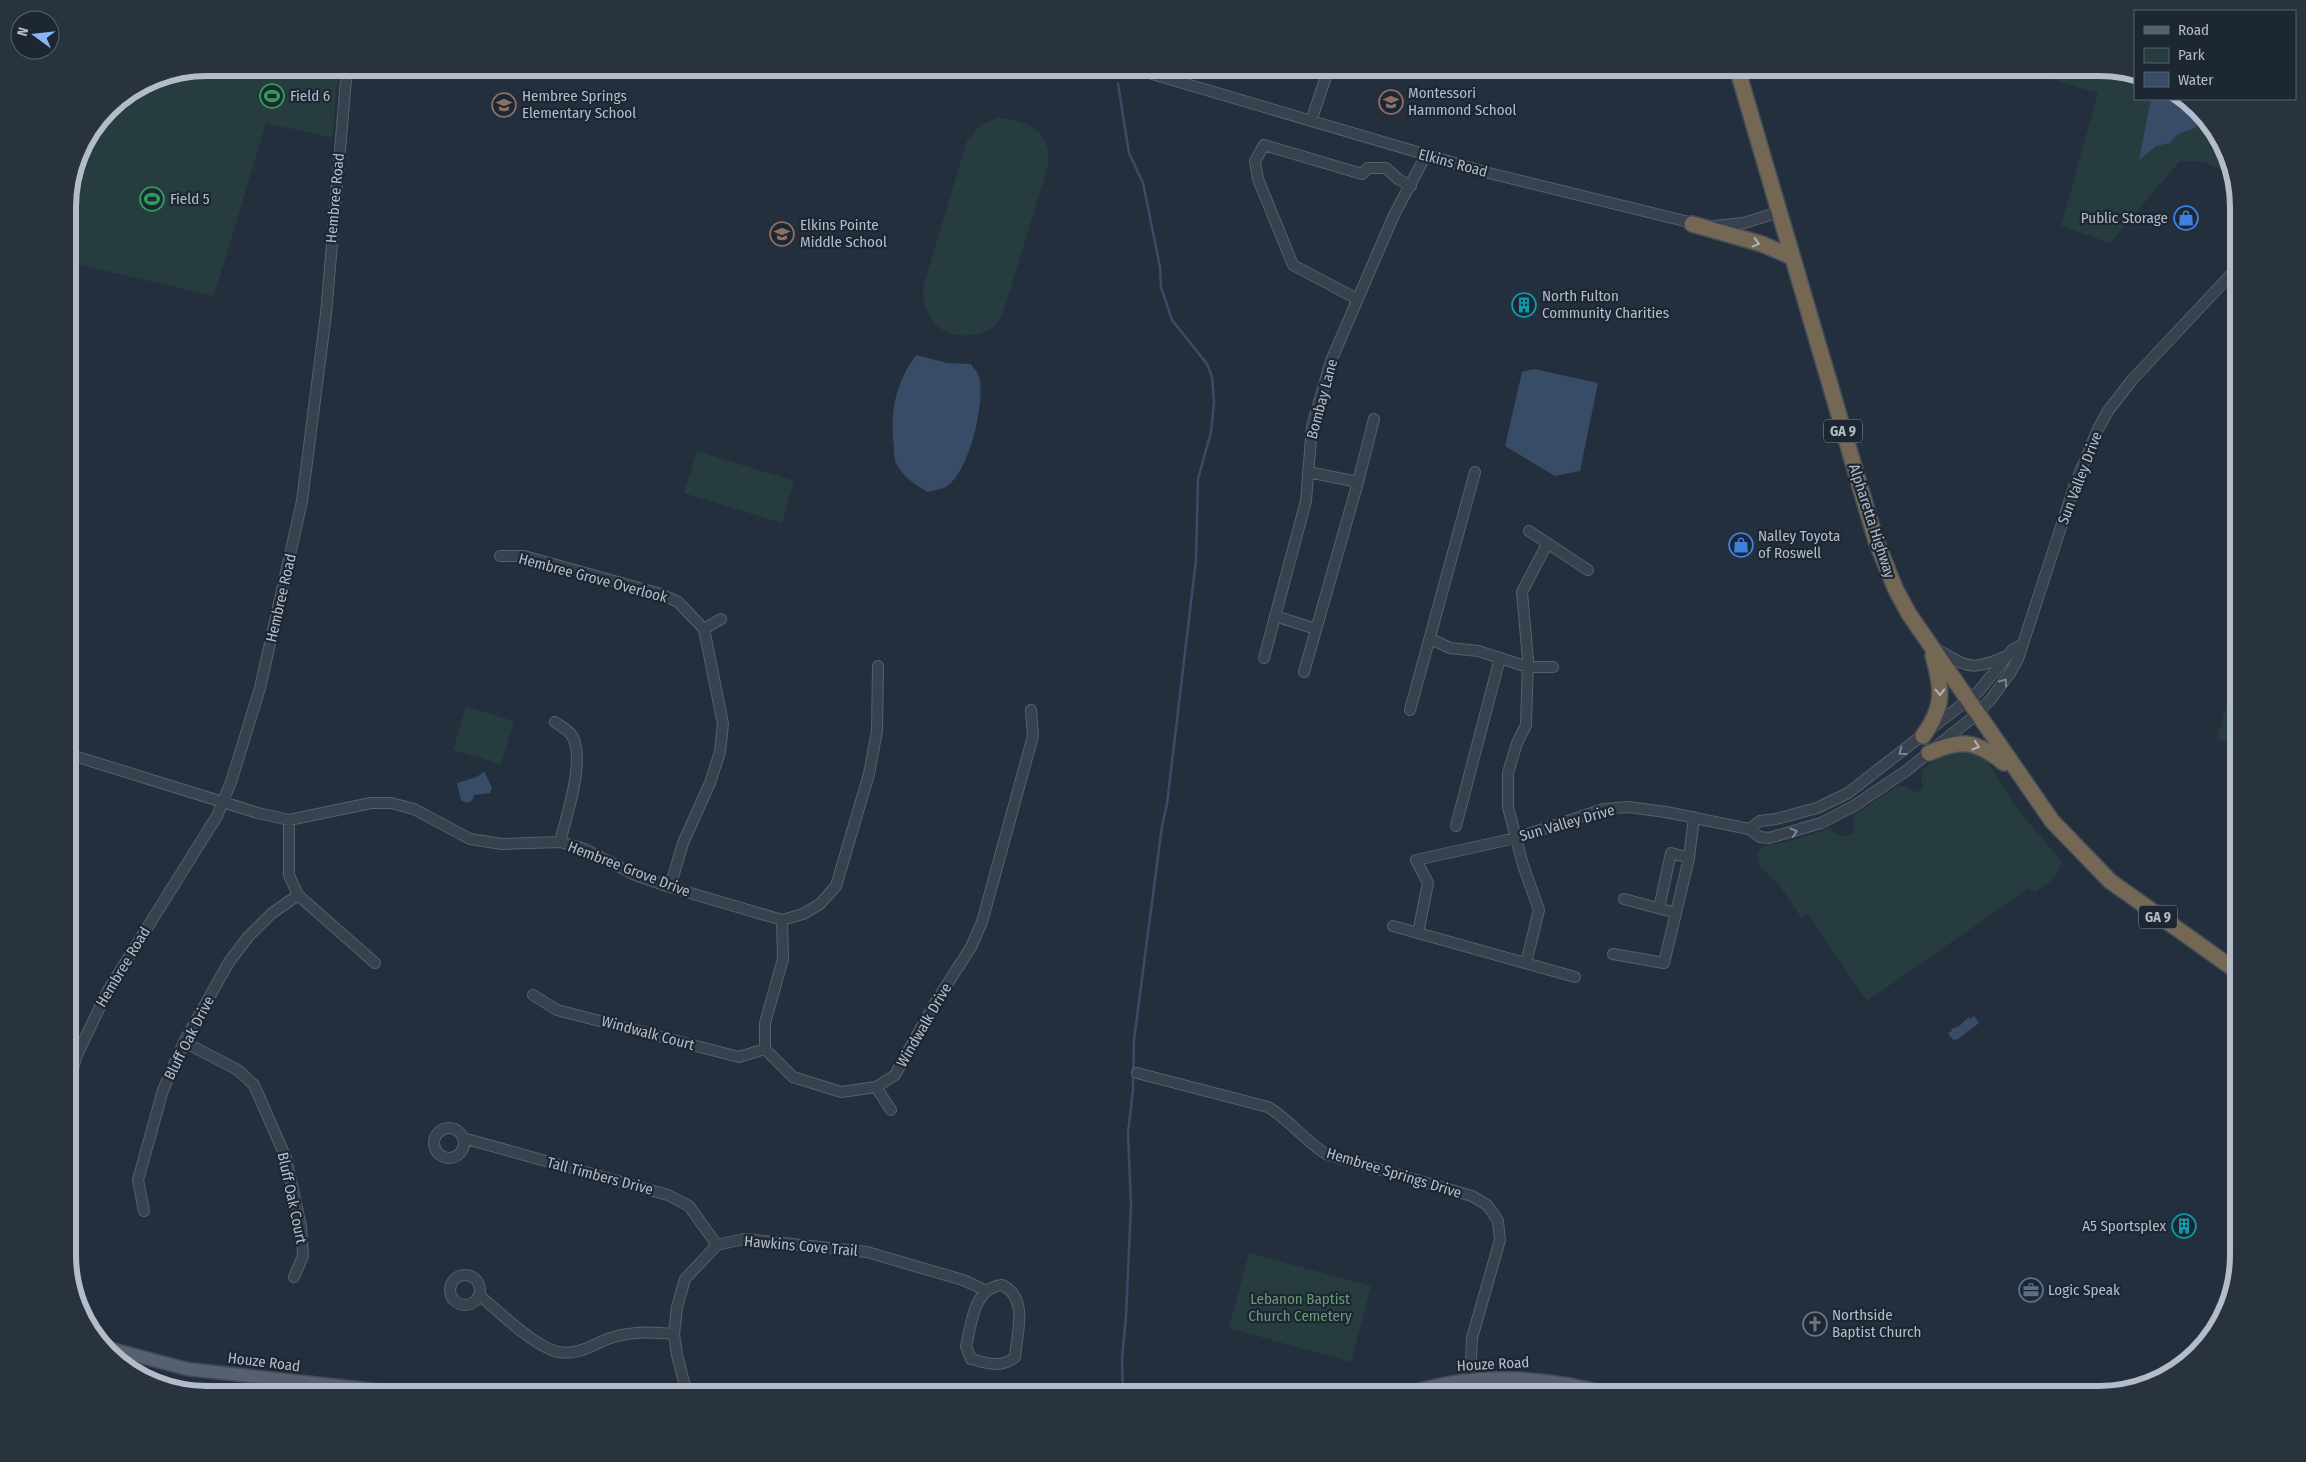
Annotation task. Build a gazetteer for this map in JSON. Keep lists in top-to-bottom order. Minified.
{"streets":{"highway":["GA 9","Alpharetta Highway"],"main road":["Houze Road"],"street":["Elkins Road","Hembree Road","Bombay Lane","Sun Valley Drive","Hembree Grove Overlook","Hembree Grove Drive","Windwalk Drive","Windwalk Court","Bluff Oak Drive","Hembree Springs Drive","Tall Timbers Drive","Bluff Oak Court","Hawkins Cove Trail"]},"crossings":[["Elkins Road","Bombay Lane"],["Elkins Road","Alpharetta Highway"],["Hembree Road","Hembree Grove Drive"],["Sun Valley Drive","Alpharetta Highway"],["Windwalk Drive","Windwalk Court"],["Bluff Oak Drive","Bluff Oak Court"],["Hembree Springs Drive","Houze Road"],["Tall Timbers Drive","Hawkins Cove Trail"]],"parks":["Lebanon Baptist Church Cemetery"],"places":{"sports":["Field 6","Field 5"],"school or university":["Montessori Hammond School","Hembree Springs Elementary School","Elkins Pointe Middle School"],"shop":["Public Storage","Nalley Toyota of Roswell"],"building":["North Fulton Community Charities","A5 Sportsplex"],"office":["Logic Speak"],"church":["Northside Baptist Church"]},"legend":["Road","Park","Water"],"north":"left"}
